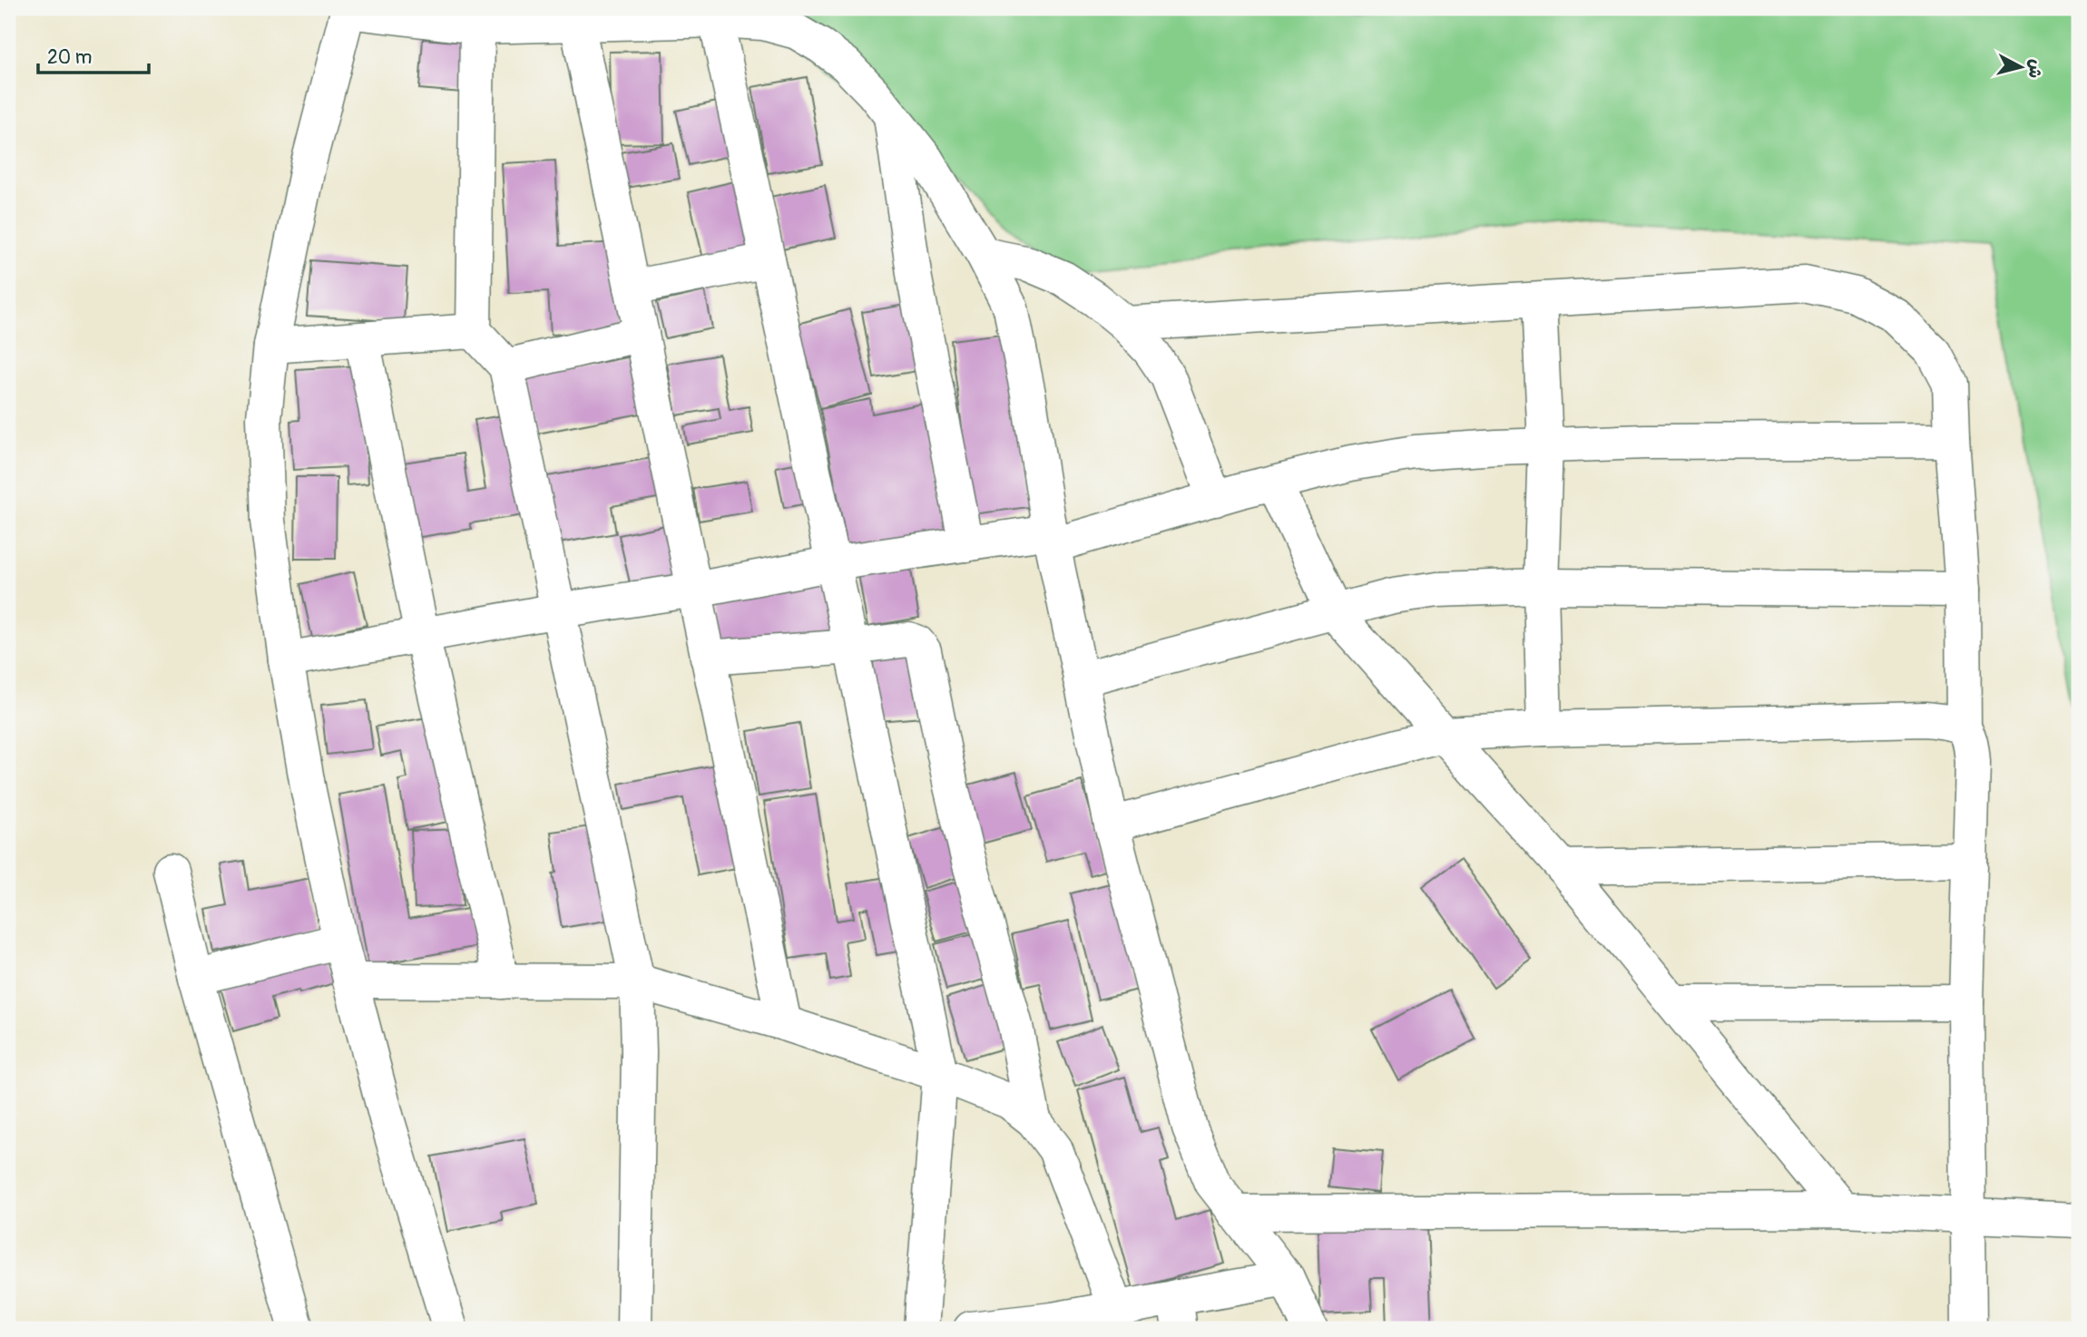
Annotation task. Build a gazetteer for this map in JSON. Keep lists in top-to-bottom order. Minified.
{"scale_bar":"20 m","north":"right"}
